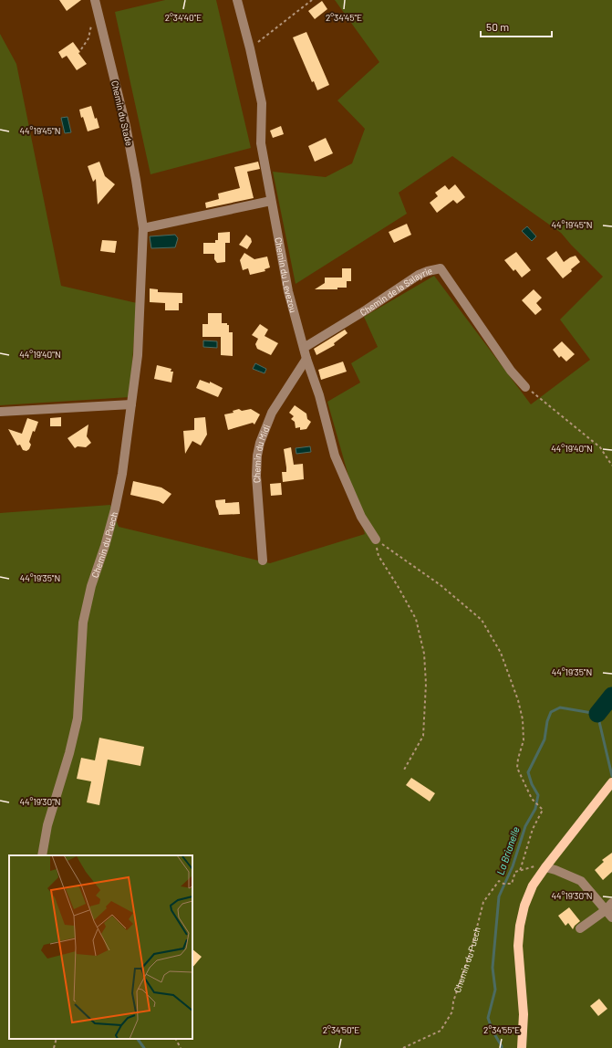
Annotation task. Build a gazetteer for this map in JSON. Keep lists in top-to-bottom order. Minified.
{"streets":{"street":["Chemin du Stade","Chemin du Levezou","Chemin de la Salayrie","Chemin du Midi","Chemin du Puech"]},"crossings":[["Chemin du Stade","Chemin du Puech"],["Chemin du Levezou","Chemin de la Salayrie"],["Chemin du Levezou","Chemin du Midi"],["Chemin du Levezou","Chemin du Puech"]],"water":["La Brianelle"],"scale_bar":"50 m","coordinates":["2°34'40\"E","2°34'45\"E","44°19'45\"N","44°19'40\"N","44°19'35\"N","44°19'30\"N","2°34'50\"E","2°34'55\"E"]}
